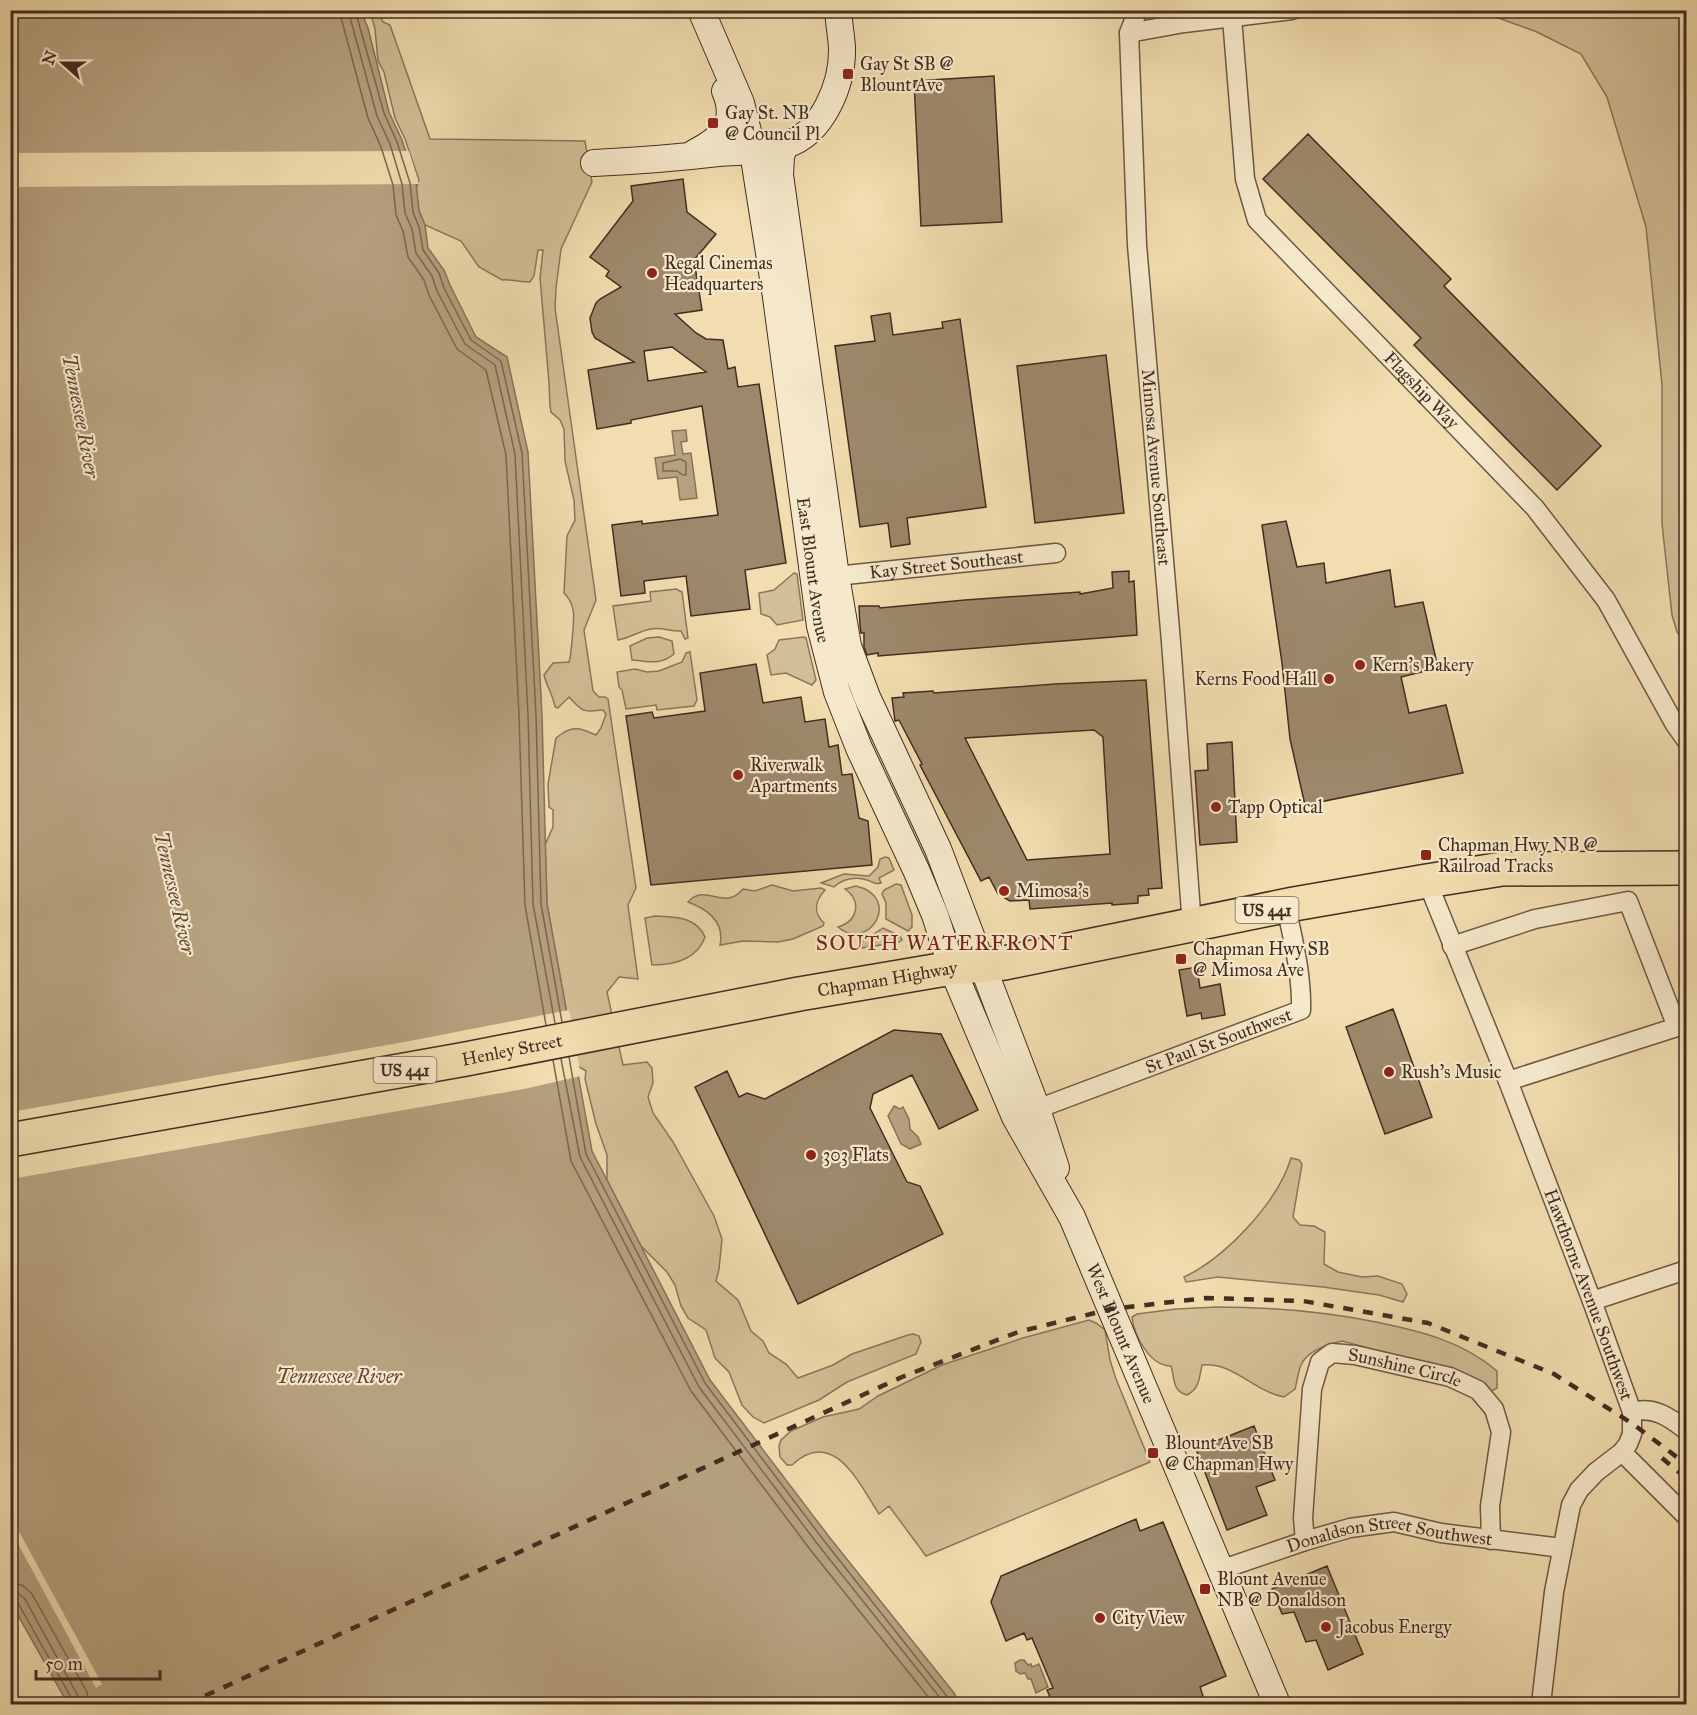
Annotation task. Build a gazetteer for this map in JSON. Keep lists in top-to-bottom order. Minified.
{"streets":{"highway":["US 441","Chapman Highway","Henley Street"],"main road":["East Blount Avenue","West Blount Avenue"],"street":["Flagship Way","Mimosa Avenue Southeast","Kay Street Southeast","St Paul St Southwest","Hawthorne Avenue Southwest","Sunshine Circle","Donaldson Street Southwest"]},"crossings":[["Mimosa Avenue Southeast","Chapman Highway"],["Kay Street Southeast","East Blount Avenue"],["East Blount Avenue","Chapman Highway"],["East Blount Avenue","West Blount Avenue"],["Chapman Highway","St Paul St Southwest"],["Chapman Highway","Henley Street"],["Chapman Highway","Hawthorne Avenue Southwest"],["Chapman Highway","West Blount Avenue"],["St Paul St Southwest","West Blount Avenue"],["West Blount Avenue","Donaldson Street Southwest"],["Sunshine Circle","Donaldson Street Southwest"]],"districts":["SOUTH WATERFRONT"],"water":["Tennessee River"],"places":{"transit":["Gay St SB @ Blount Ave","Gay St. NB @ Council Pl","Chapman Hwy NB @ Railroad Tracks","Chapman Hwy SB @ Mimosa Ave","Blount Ave SB @ Chapman Hwy","Blount Avenue NB @ Donaldson"],"other":["Regal Cinemas Headquarters","Kern's Bakery","Kerns Food Hall","Riverwalk Apartments","Tapp Optical","Mimosa's","Rush's Music","303 Flats","City View","Jacobus Energy"]},"scale_bar":"50 m","north":"left"}
